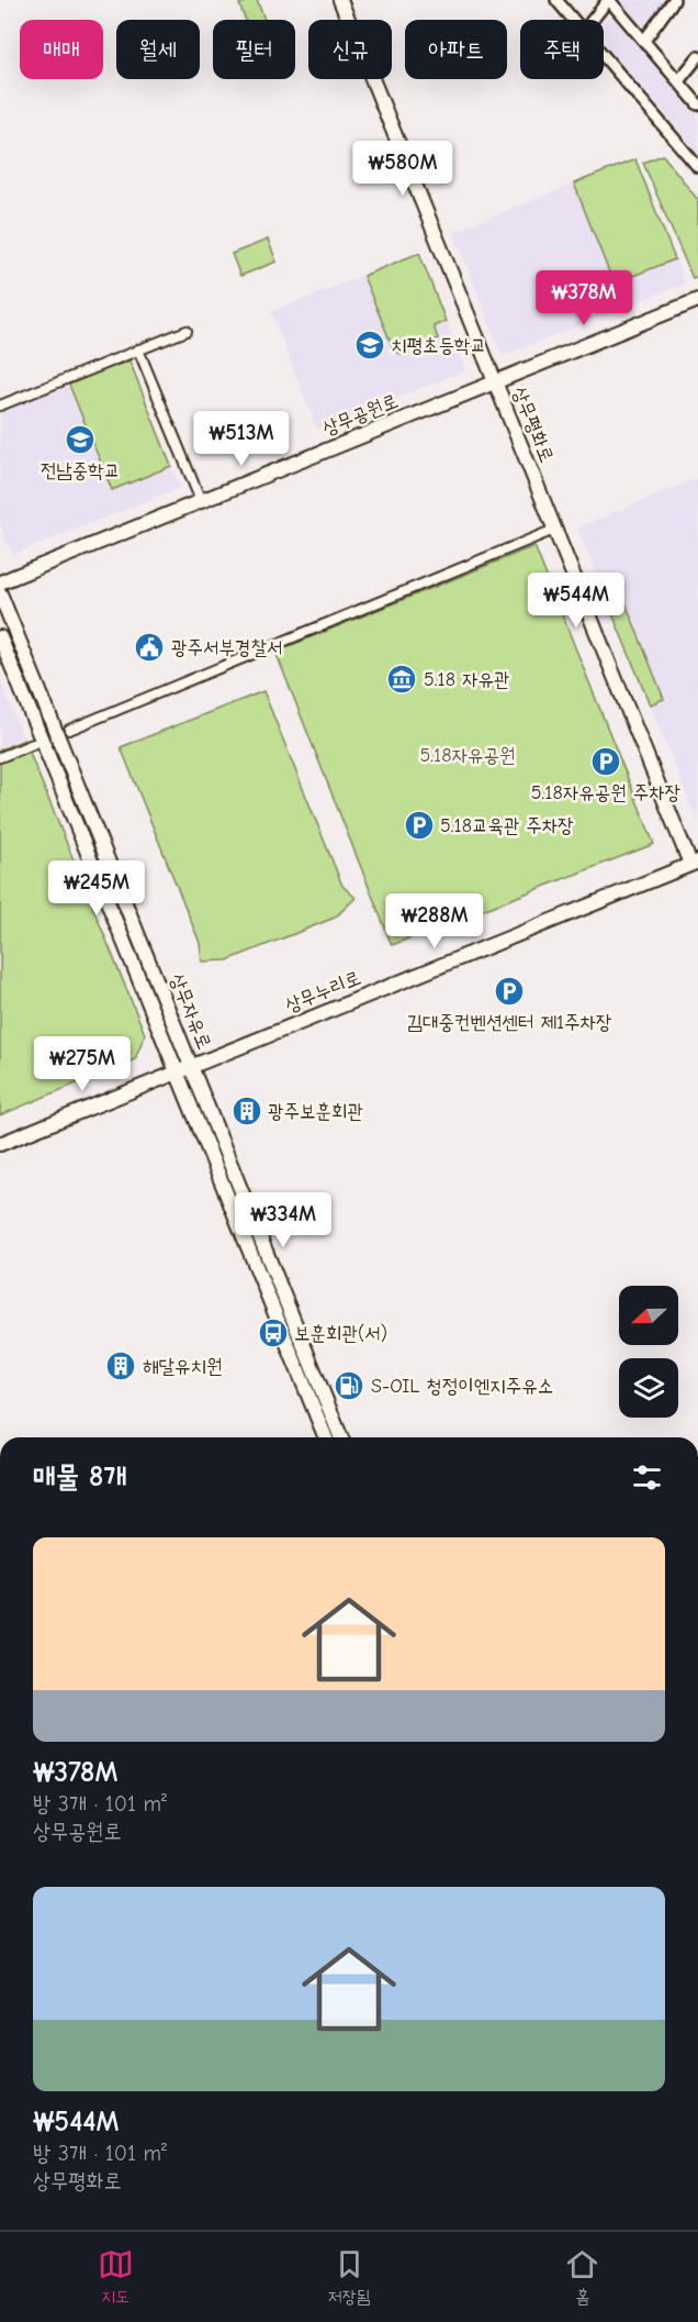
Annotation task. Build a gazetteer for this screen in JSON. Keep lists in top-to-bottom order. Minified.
{"streets":{"street":["상무공원로","상무평화로","상무누리로","상무자유로"]},"crossings":[["상무공원로","상무평화로"],["상무평화로","상무누리로"],["상무누리로","상무자유로"]],"parks":["5.18자유공원"],"places":{"school or university":["치평초등학교","전남중학교"],"public building":["광주서부경찰서"],"museum":["5.18 자유관"],"parking":["5.18자유공원 주차장","5.18교육관 주차장","김대중컨벤션센터 제1주차장"],"building":["광주보훈회관","해달유치원"],"bus stop":["보훈회관(서)"],"fuel station":["S-OIL 청정이엔지주유소"]},"north":"left","page":{"chip":["매매","월세","필터","신규","아파트","주택"],"price":["₩580M","₩378M","₩513M","₩544M","₩245M","₩288M","₩275M","₩334M"],"heading":"매물 8개","list":[{"name":"₩378M","note":"방 3개 · 101 m² · 상무공원로"},{"name":"₩544M","note":"방 3개 · 101 m² · 상무평화로"}],"tabs":["지도","저장됨","홈"]}}
